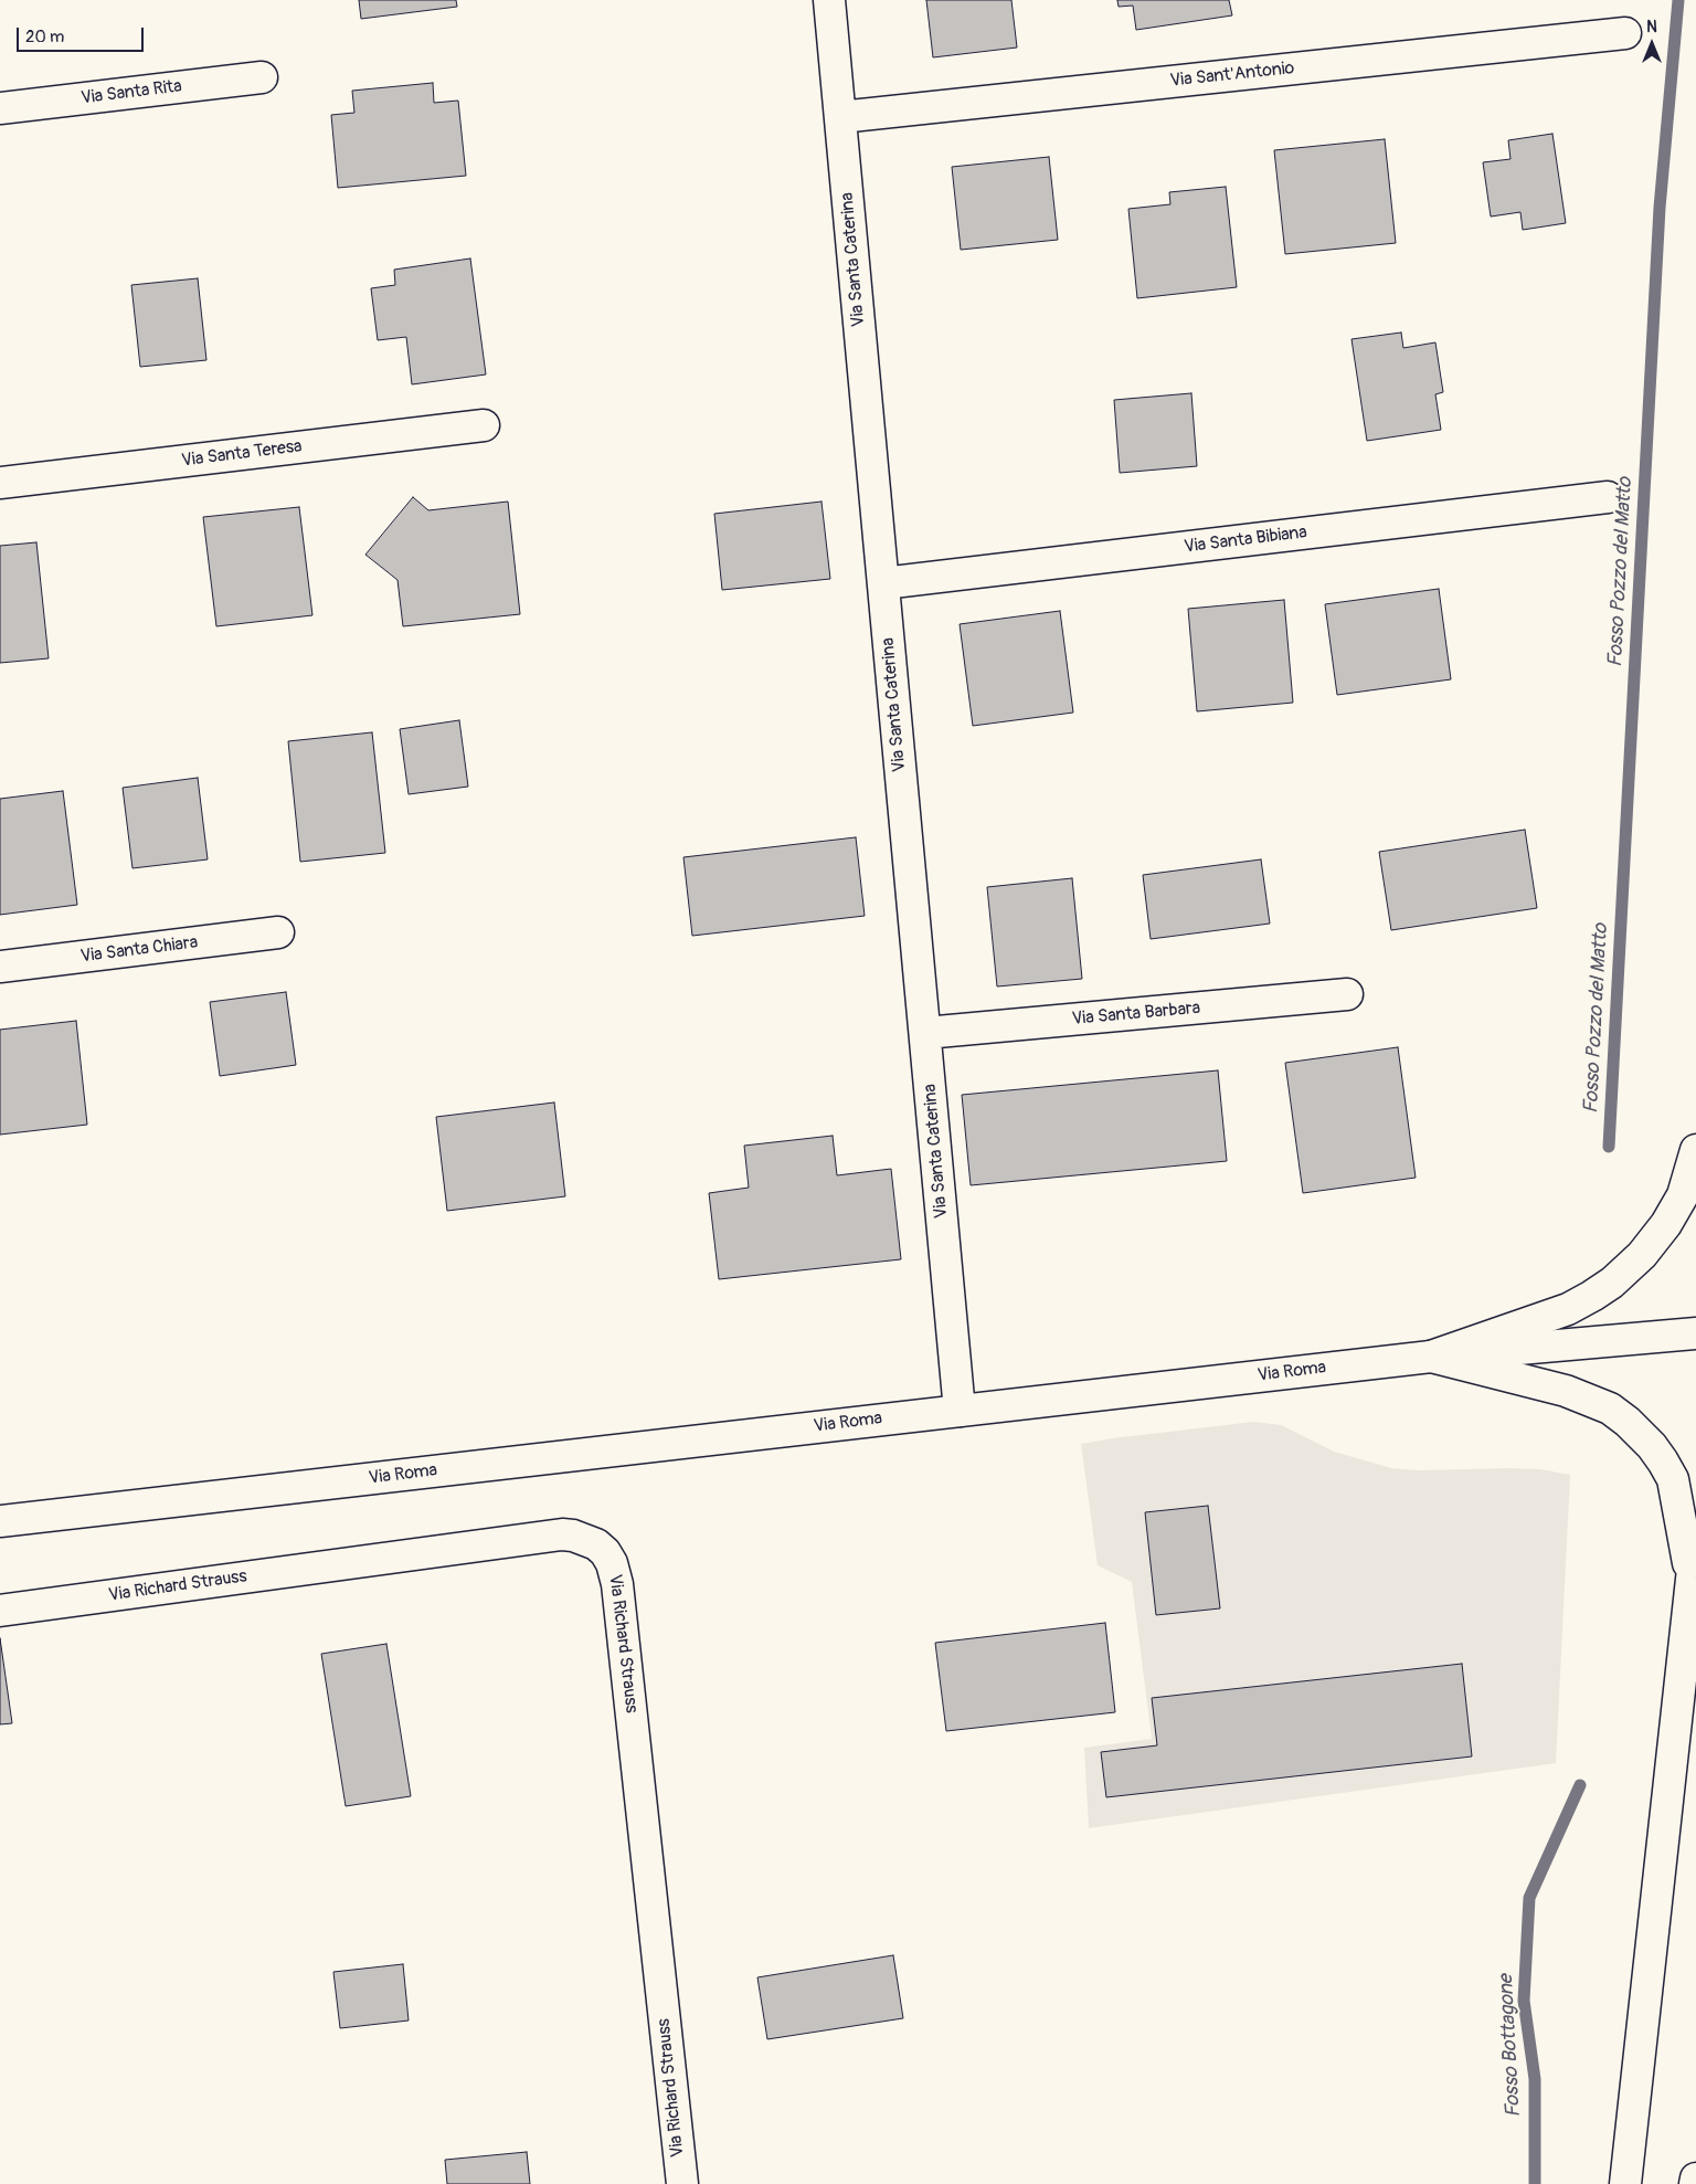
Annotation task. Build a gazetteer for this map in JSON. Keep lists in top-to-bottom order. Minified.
{"streets":{"street":["Via Sant'Antonio","Via Santa Rita","Via Santa Caterina","Via Santa Teresa","Via Santa Bibiana","Via Santa Chiara","Via Santa Barbara","Via Roma","Via Richard Strauss"]},"crossings":[["Via Sant'Antonio","Via Santa Caterina"],["Via Santa Caterina","Via Santa Bibiana"],["Via Santa Caterina","Via Santa Barbara"],["Via Santa Caterina","Via Roma"]],"water":["Fosso Pozzo del Matto","Fosso Bottagone"],"scale_bar":"20 m","north":"top"}
